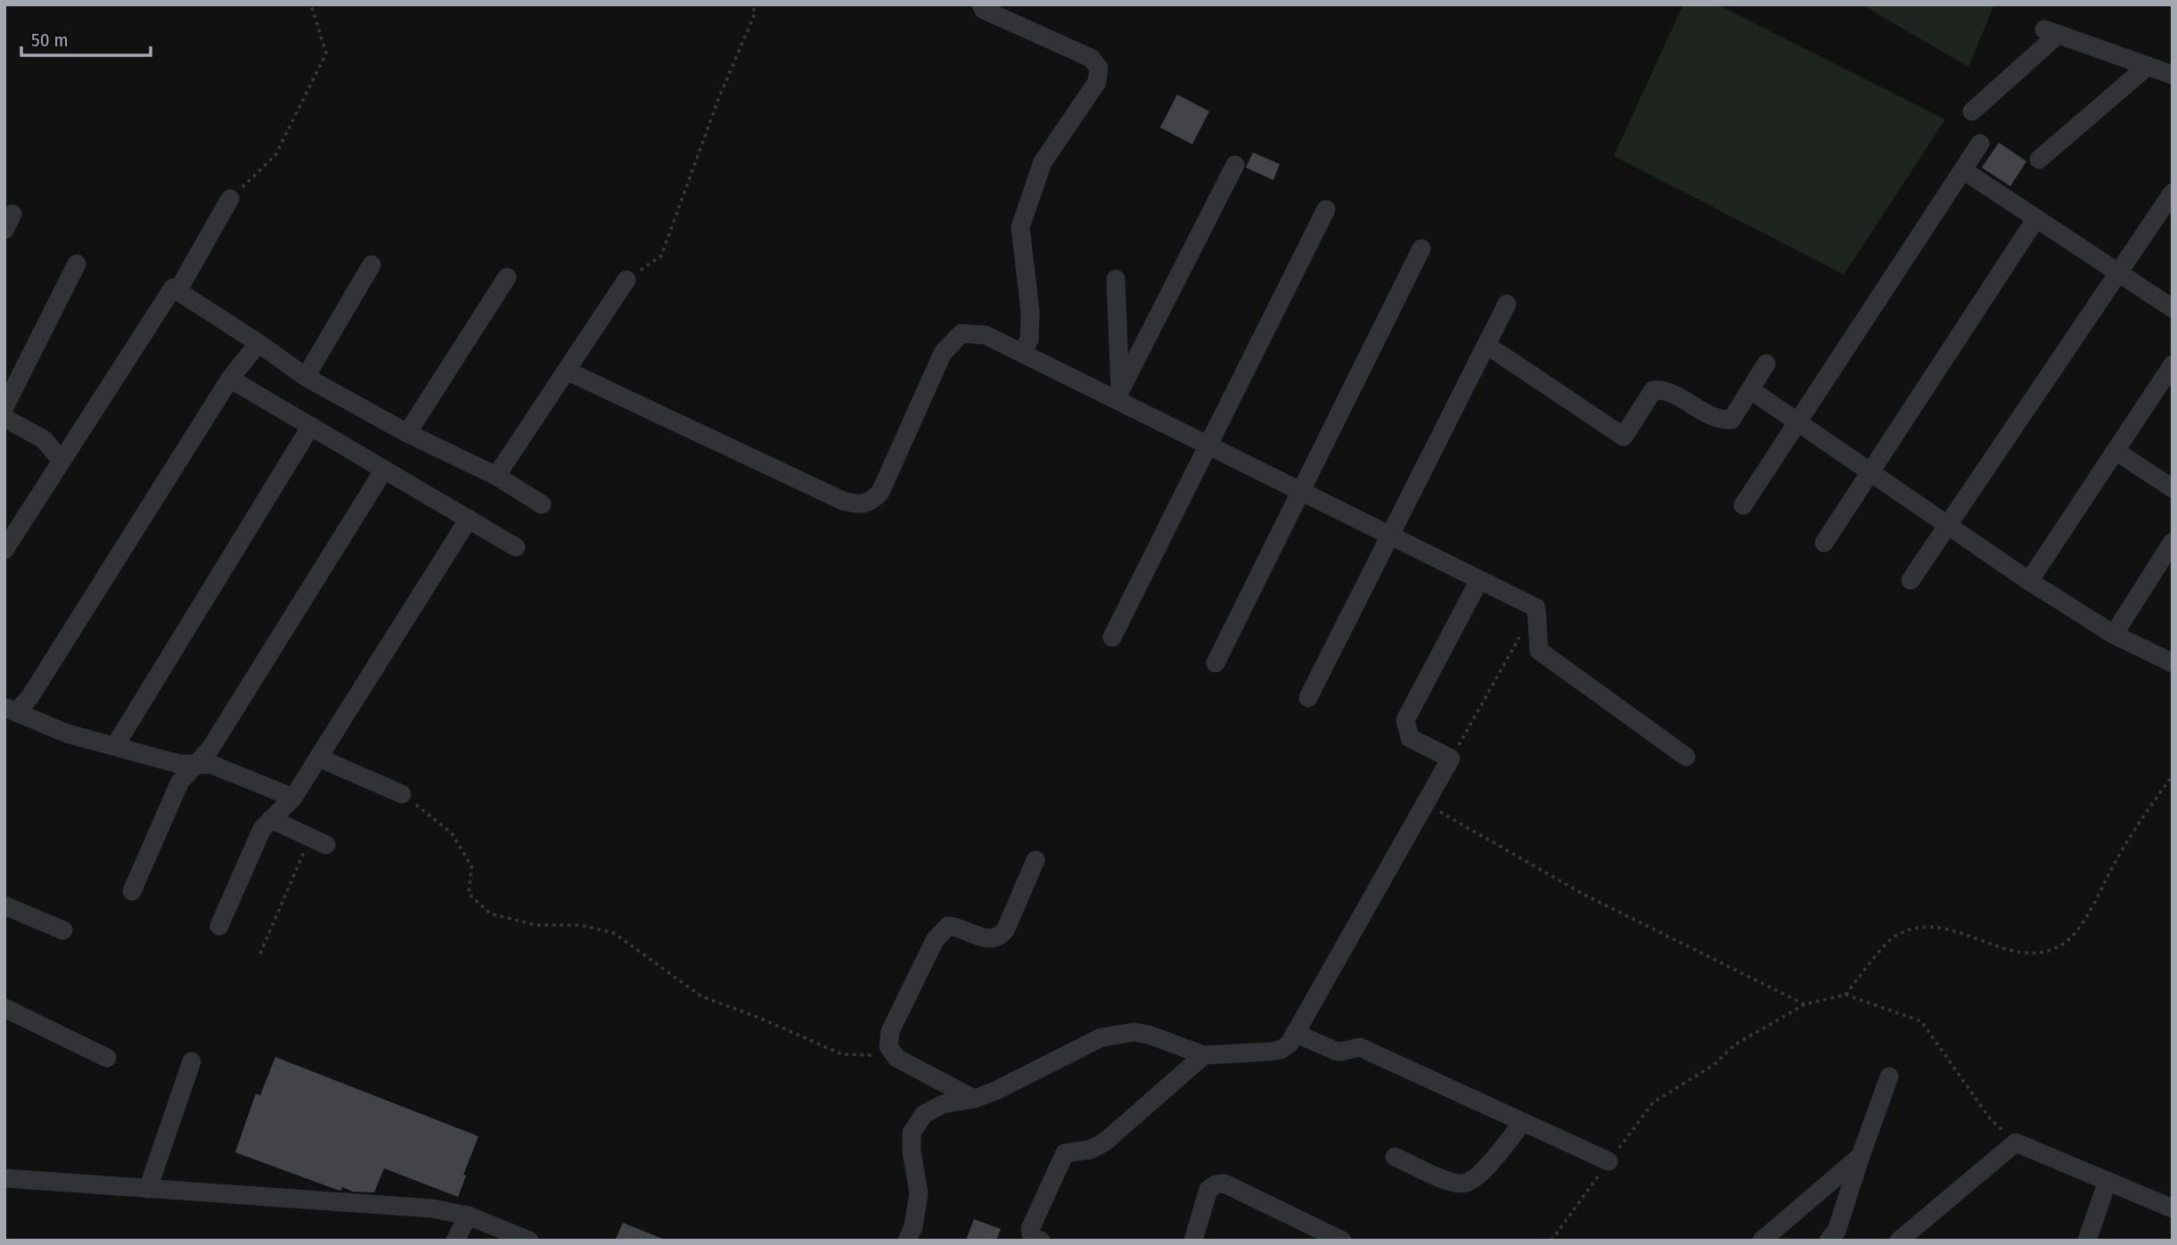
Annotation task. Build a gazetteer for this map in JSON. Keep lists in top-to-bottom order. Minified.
{"scale_bar":"50 m"}
